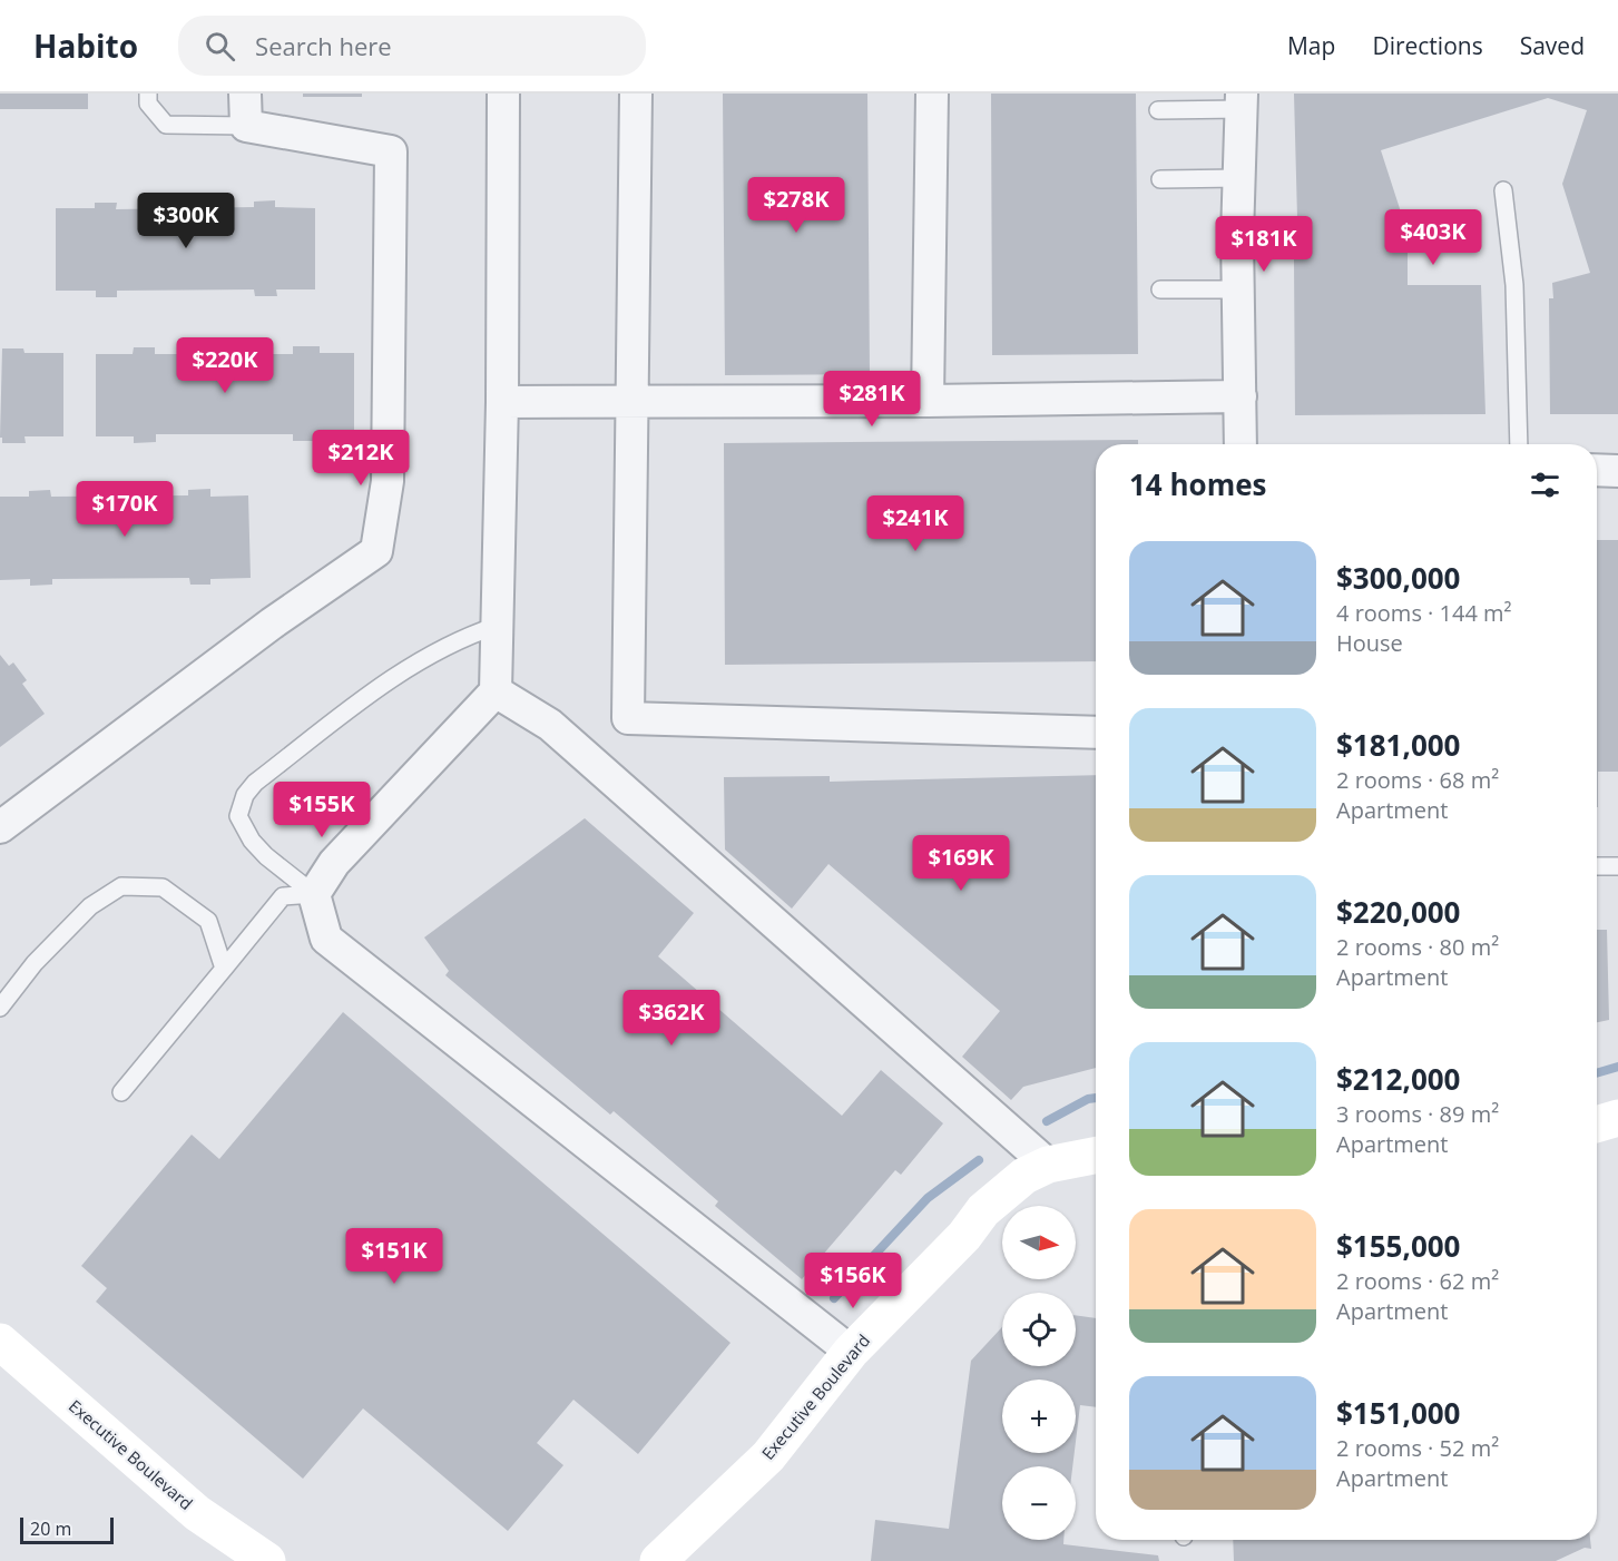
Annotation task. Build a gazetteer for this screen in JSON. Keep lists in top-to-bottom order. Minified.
{"streets":{"street":["Executive Boulevard"]},"scale_bar":"20 m","north":"right","page":{"header":"Habito","search":"Search here","nav":["Map","Directions","Saved"],"price":["$278K","$300K","$403K","$181K","$220K","$281K","$212K","$170K","$241K","$155K","$169K","$362K","$151K","$156K"],"heading":"14 homes","list":[{"name":"$300,000","note":"4 rooms · 144 m² · House"},{"name":"$181,000","note":"2 rooms · 68 m² · Apartment"},{"name":"$220,000","note":"2 rooms · 80 m² · Apartment"},{"name":"$212,000","note":"3 rooms · 89 m² · Apartment"},{"name":"$155,000","note":"2 rooms · 62 m² · Apartment"},{"name":"$151,000","note":"2 rooms · 52 m² · Apartment"}],"map_buttons":["+","−"],"scale":"20 m"}}
